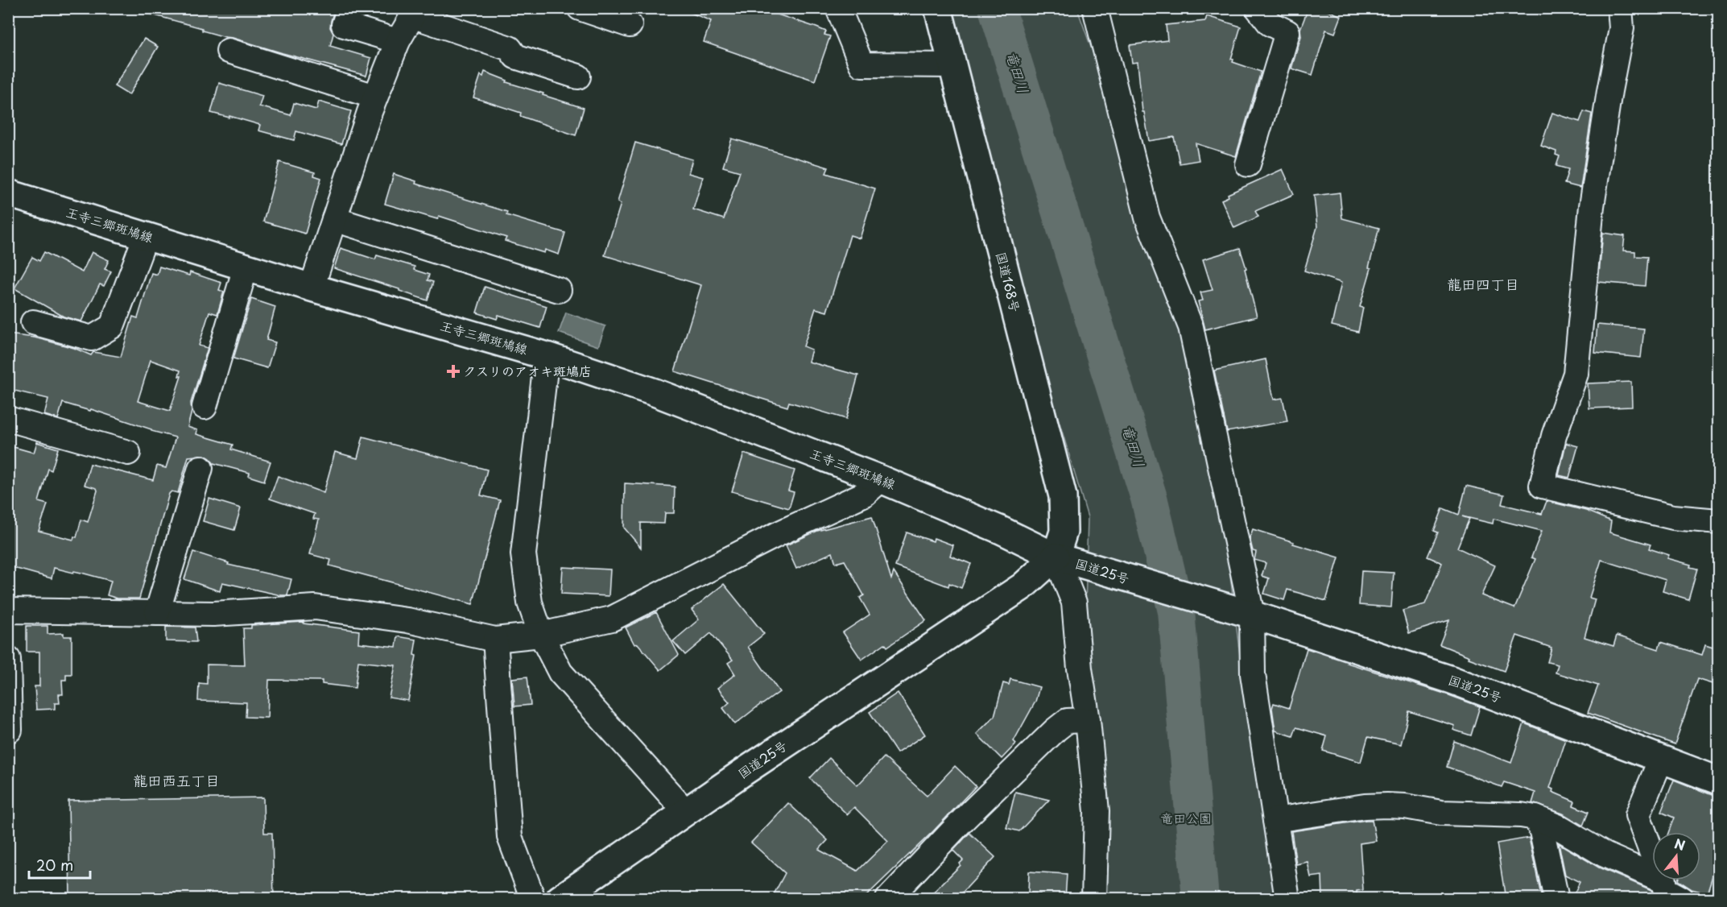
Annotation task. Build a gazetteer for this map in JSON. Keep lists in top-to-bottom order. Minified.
{"streets":{"main road":["王寺三郷斑鳩線","国道168号","国道25号"]},"crossings":[["王寺三郷斑鳩線","国道168号"],["王寺三郷斑鳩線","国道25号"],["国道168号","国道25号"]],"districts":["龍田四丁目","龍田西五丁目"],"water":["竜田川"],"parks":["竜田公園"],"places":{"health":["クスリのアオキ斑鳩店"]},"scale_bar":"20 m","north":"top"}
